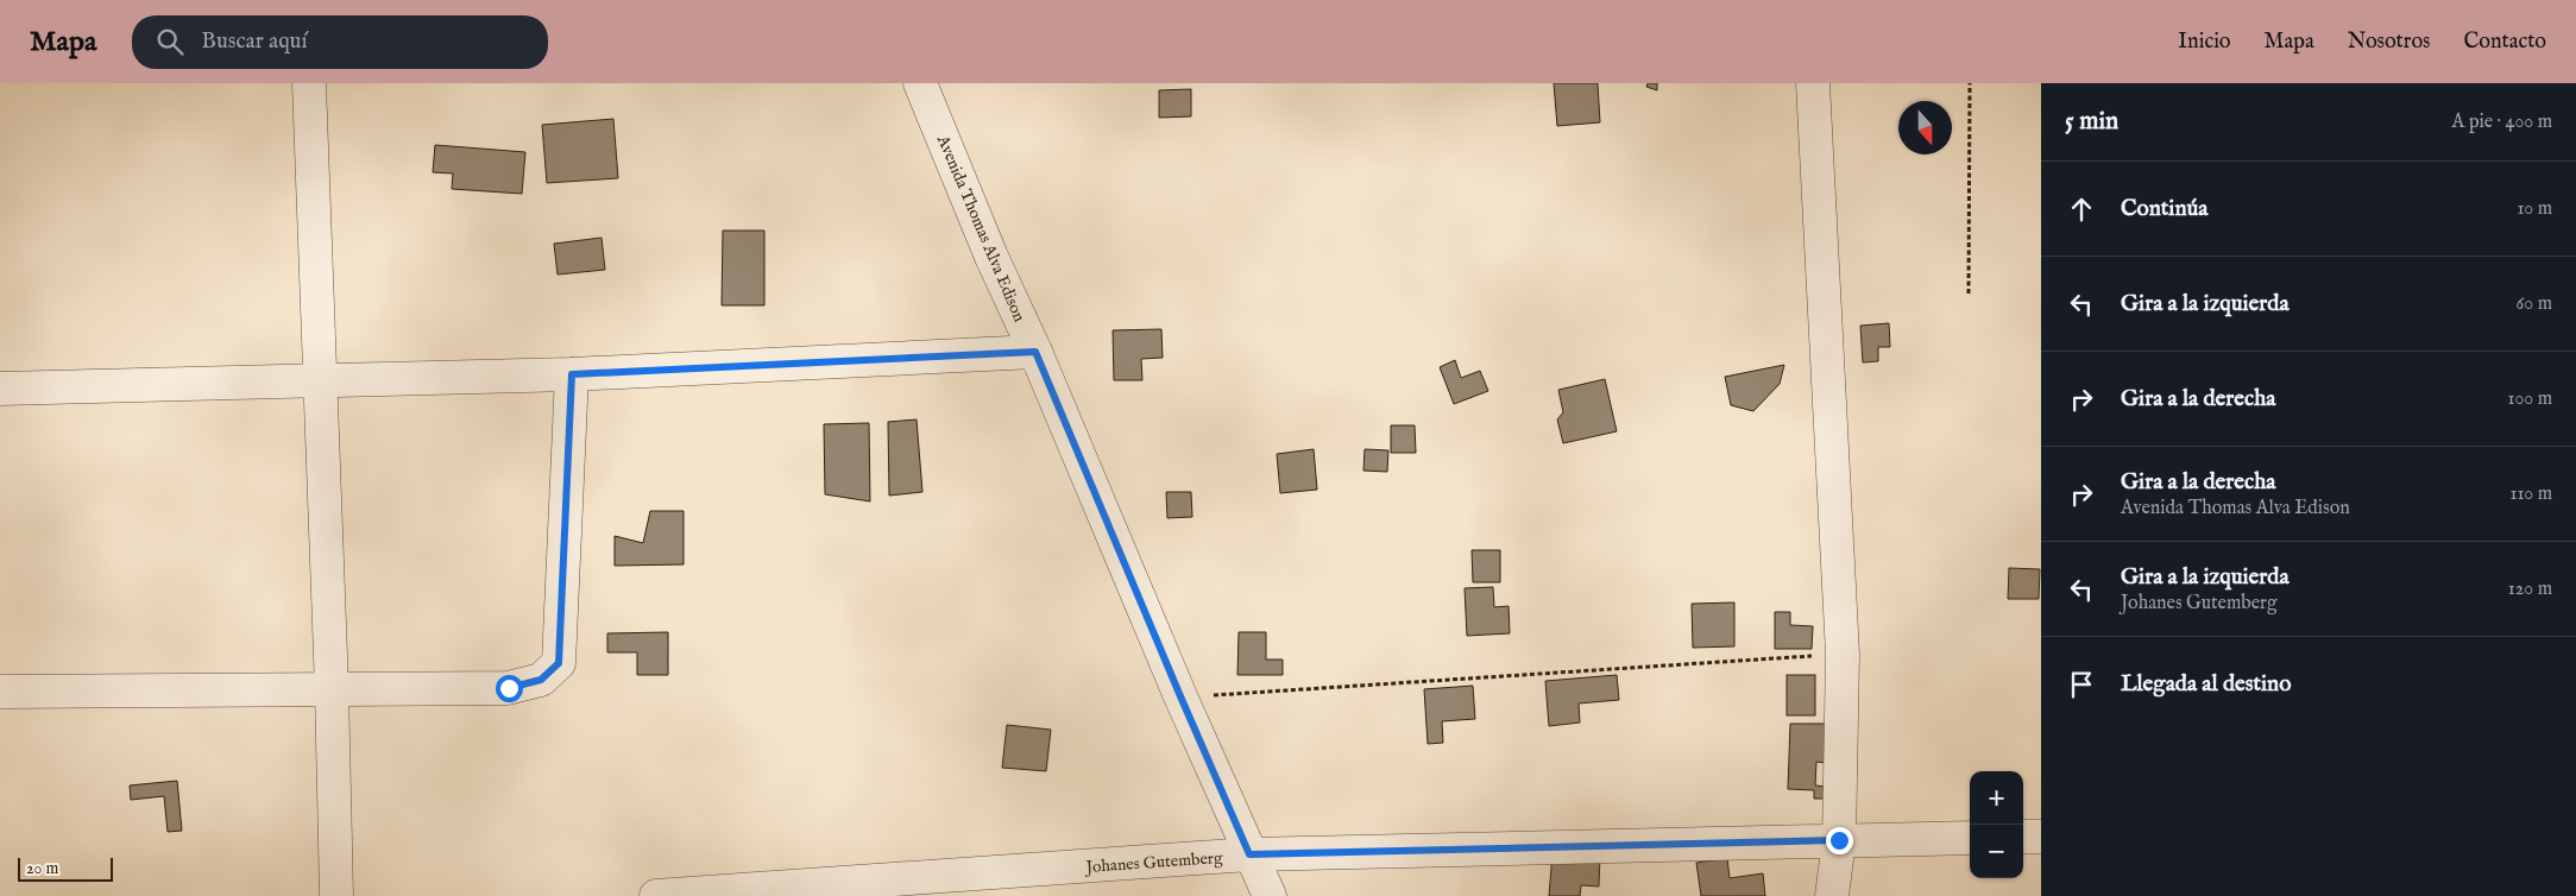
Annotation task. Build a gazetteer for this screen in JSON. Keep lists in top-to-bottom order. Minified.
{"streets":{"street":["Avenida Thomas Alva Edison","Johanes Gutemberg"]},"crossings":[["Avenida Thomas Alva Edison","Johanes Gutemberg"]],"scale_bar":"20 m","north":"bottom","page":{"header":"Mapa","search":"Buscar aquí","nav":["Inicio","Mapa","Nosotros","Contacto"],"heading":["5 min","A pie · 400 m"],"list":[["Continúa","10 m"],["Gira a la izquierda","60 m"],["Gira a la derecha","100 m"],["Gira a la derecha","Avenida Thomas Alva Edison","110 m"],["Gira a la izquierda","Johanes Gutemberg","120 m"],"Llegada al destino"],"map_buttons":["+","−"],"scale":"20 m"}}
